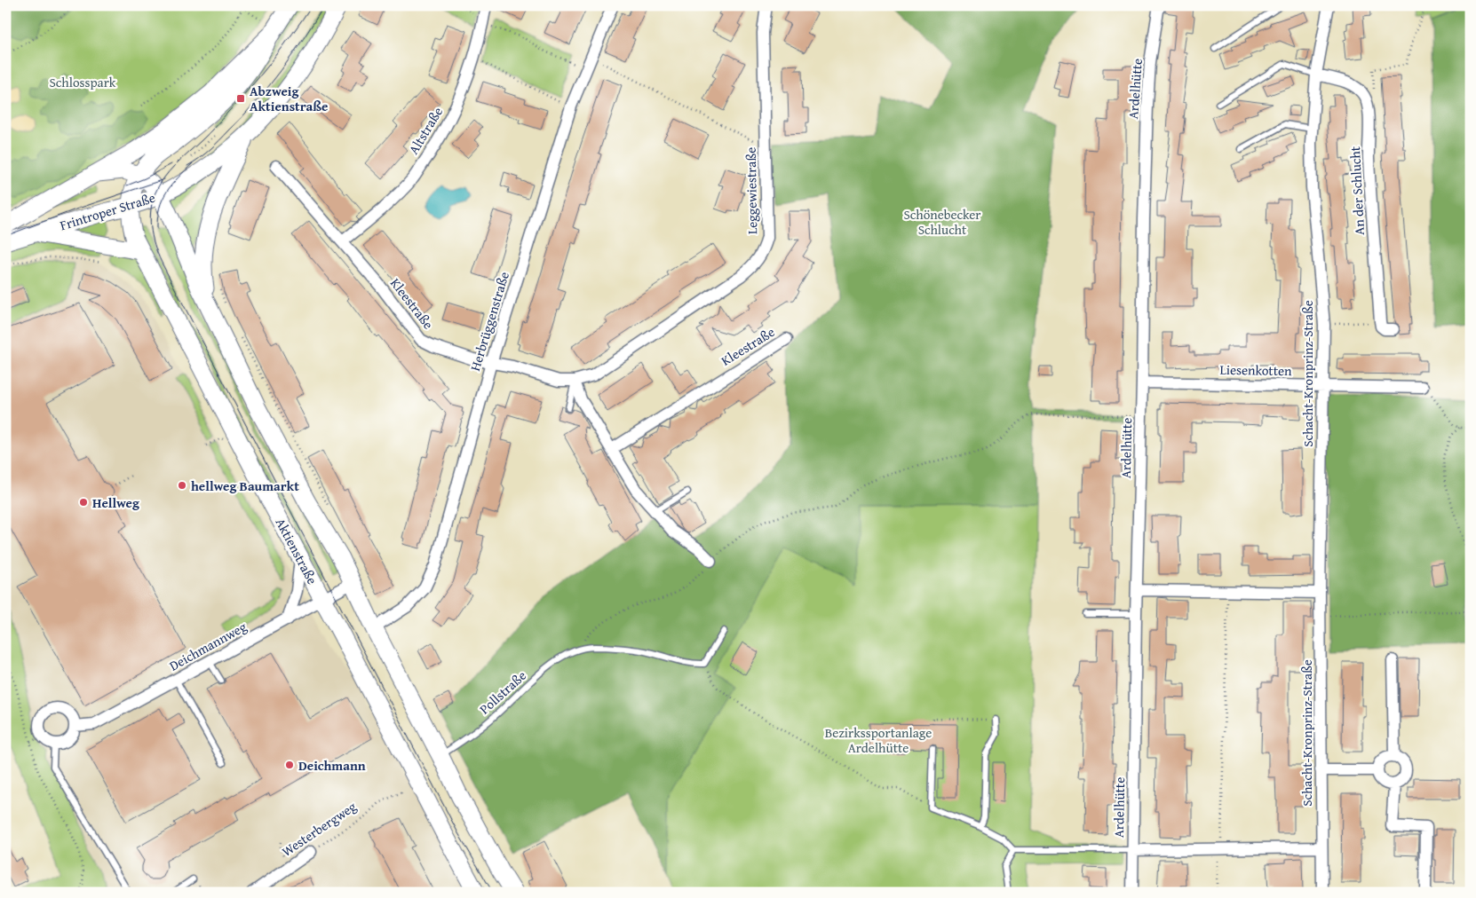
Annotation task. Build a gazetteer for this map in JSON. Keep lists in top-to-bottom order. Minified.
{"streets":{"main road":["Frintroper Straße","Aktienstraße"],"street":["Ardelhütte","Altstraße","Leggewiestraße","An der Schlucht","Kleestraße","Herbrüggenstraße","Liesenkotten","Schacht-Kronprinz-Straße","Deichmannweg","Westerbergweg"],"lane":["Pollstraße"]},"crossings":[["Ardelhütte","Liesenkotten"],["Altstraße","Kleestraße"],["Leggewiestraße","Kleestraße"],["Frintroper Straße","Aktienstraße"],["Kleestraße","Herbrüggenstraße"],["Liesenkotten","Schacht-Kronprinz-Straße"],["Aktienstraße","Deichmannweg"]],"parks":["Schlosspark","Schönebecker Schlucht","Bezirkssportanlage Ardelhütte"],"places":{"transit":["Abzweig Aktienstraße"],"other":["hellweg Baumarkt","Hellweg","Deichmann"]}}
